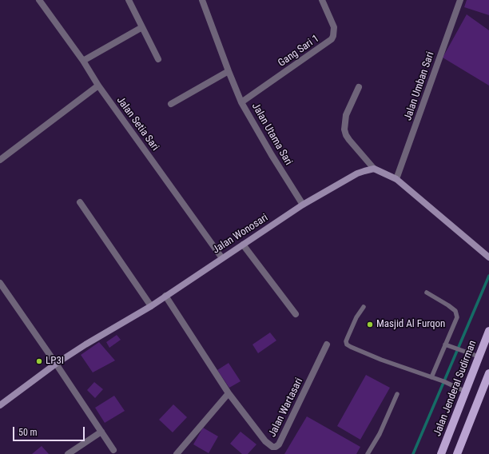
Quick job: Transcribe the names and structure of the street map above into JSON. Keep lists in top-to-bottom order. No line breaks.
{"streets":{"main road":["Jalan Jenderal Sudirman"],"street":["Gang Sari 1","Jalan Umban Sari","Jalan Setia Sari","Jalan Utama Sari","Jalan Wonosari","Jalan Wartasari"]},"crossings":[["Gang Sari 1","Jalan Utama Sari"],["Jalan Setia Sari","Jalan Wonosari"],["Jalan Utama Sari","Jalan Wonosari"],["Jalan Wonosari","Jalan Wartasari"]],"places":["Masjid Al Furqon","LP3I"],"scale_bar":"50 m"}
